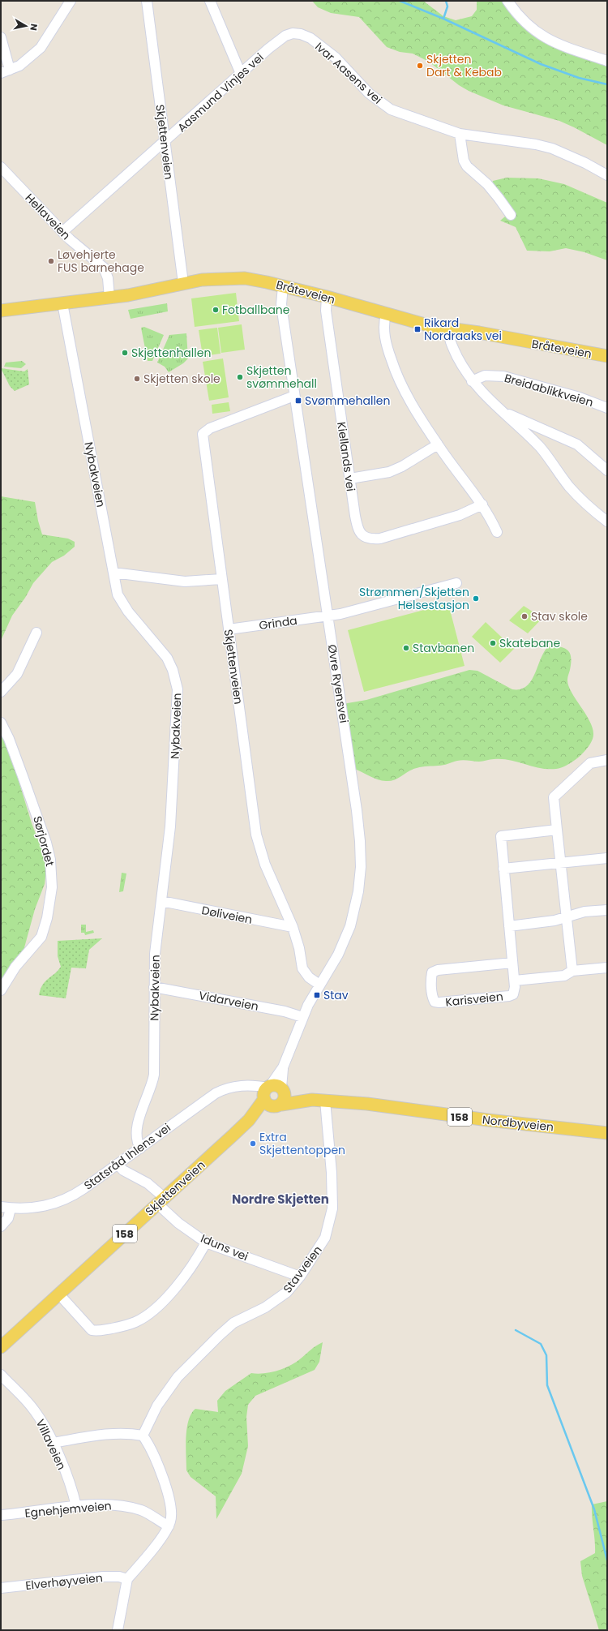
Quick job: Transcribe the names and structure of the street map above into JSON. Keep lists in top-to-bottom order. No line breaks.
{"streets":{"main road":["Skjettenveien","Bråteveien","158","Nordbyveien"],"street":["Ivar Aasens vei","Aasmund Vinjes vei","Hellaveien","Breidablikkveien","Kiellands vei","Nybakveien","Grinda","Øvre Ryensvei","Sørjordet","Døliveien","Karisveien","Vidarveien","Statsråd Ihlens vei","Iduns vei","Stavveien","Villaveien","Egnehjemveien","Elverhøyveien"]},"crossings":[["Ivar Aasens vei","Aasmund Vinjes vei"],["Aasmund Vinjes vei","Skjettenveien"],["Aasmund Vinjes vei","Hellaveien"],["Skjettenveien","Bråteveien"],["Skjettenveien","Grinda"],["Skjettenveien","Øvre Ryensvei"],["Skjettenveien","Døliveien"],["Skjettenveien","Nordbyveien"],["Skjettenveien","Statsråd Ihlens vei"],["Skjettenveien","Iduns vei"],["Hellaveien","Bråteveien"],["Bråteveien","Kiellands vei"],["Bråteveien","Nybakveien"],["Bråteveien","Øvre Ryensvei"],["Nybakveien","Døliveien"],["Nybakveien","Vidarveien"],["Nybakveien","Statsråd Ihlens vei"],["Grinda","Øvre Ryensvei"],["Øvre Ryensvei","Vidarveien"],["Øvre Ryensvei","Nordbyveien"],["Øvre Ryensvei","Statsråd Ihlens vei"],["Nordbyveien","Statsråd Ihlens vei"],["Nordbyveien","Stavveien"],["Statsråd Ihlens vei","Iduns vei"],["Iduns vei","Stavveien"],["Villaveien","Egnehjemveien"]],"districts":["Nordre Skjetten"],"places":{"other":["Skjetten Dart & Kebab","Løvehjerte FUS barnehage","Fotballbane","Skjettenhallen","Skjetten svømmehall","Skjetten skole","Strømmen/Skjetten Helsestasjon","Stav skole","Skatebane","Stavbanen","Extra Skjettentoppen"],"transit":["Rikard Nordraaks vei","Svømmehallen","Stav"]},"north":"right"}
